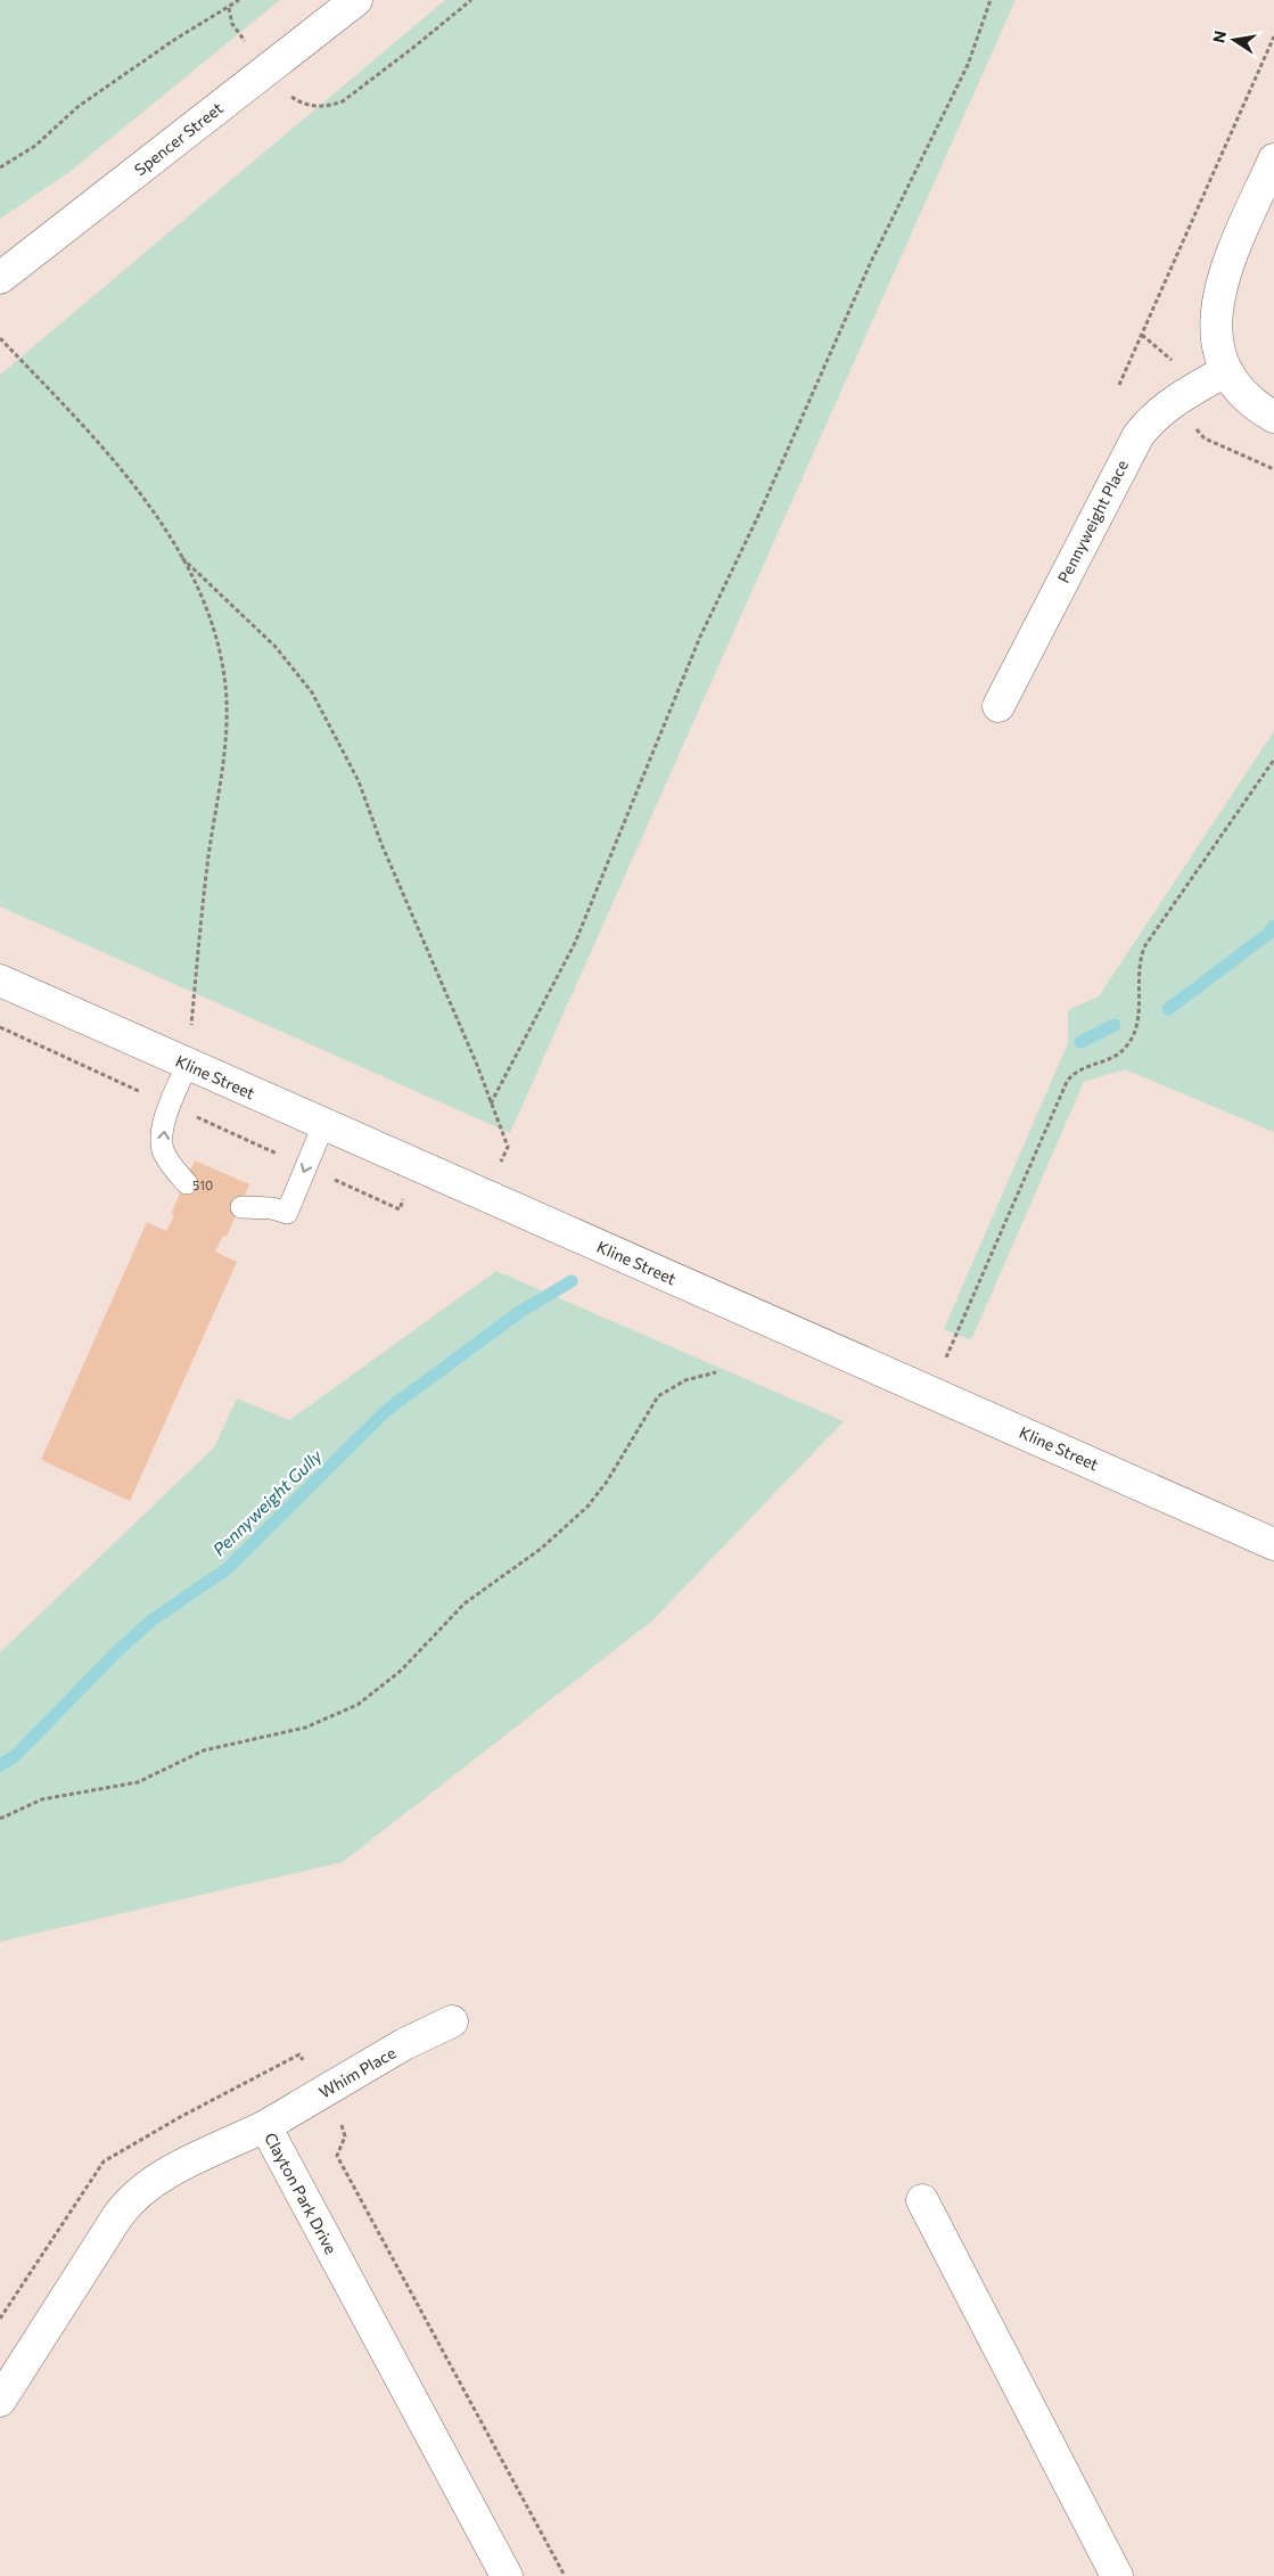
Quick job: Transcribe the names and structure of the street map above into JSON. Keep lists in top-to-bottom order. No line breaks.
{"streets":{"street":["Spencer Street","Pennyweight Place","Kline Street","Whim Place","Clayton Park Drive"]},"crossings":[["Whim Place","Clayton Park Drive"]],"water":["Pennyweight Gully"],"house_numbers":["510"],"north":"left"}
